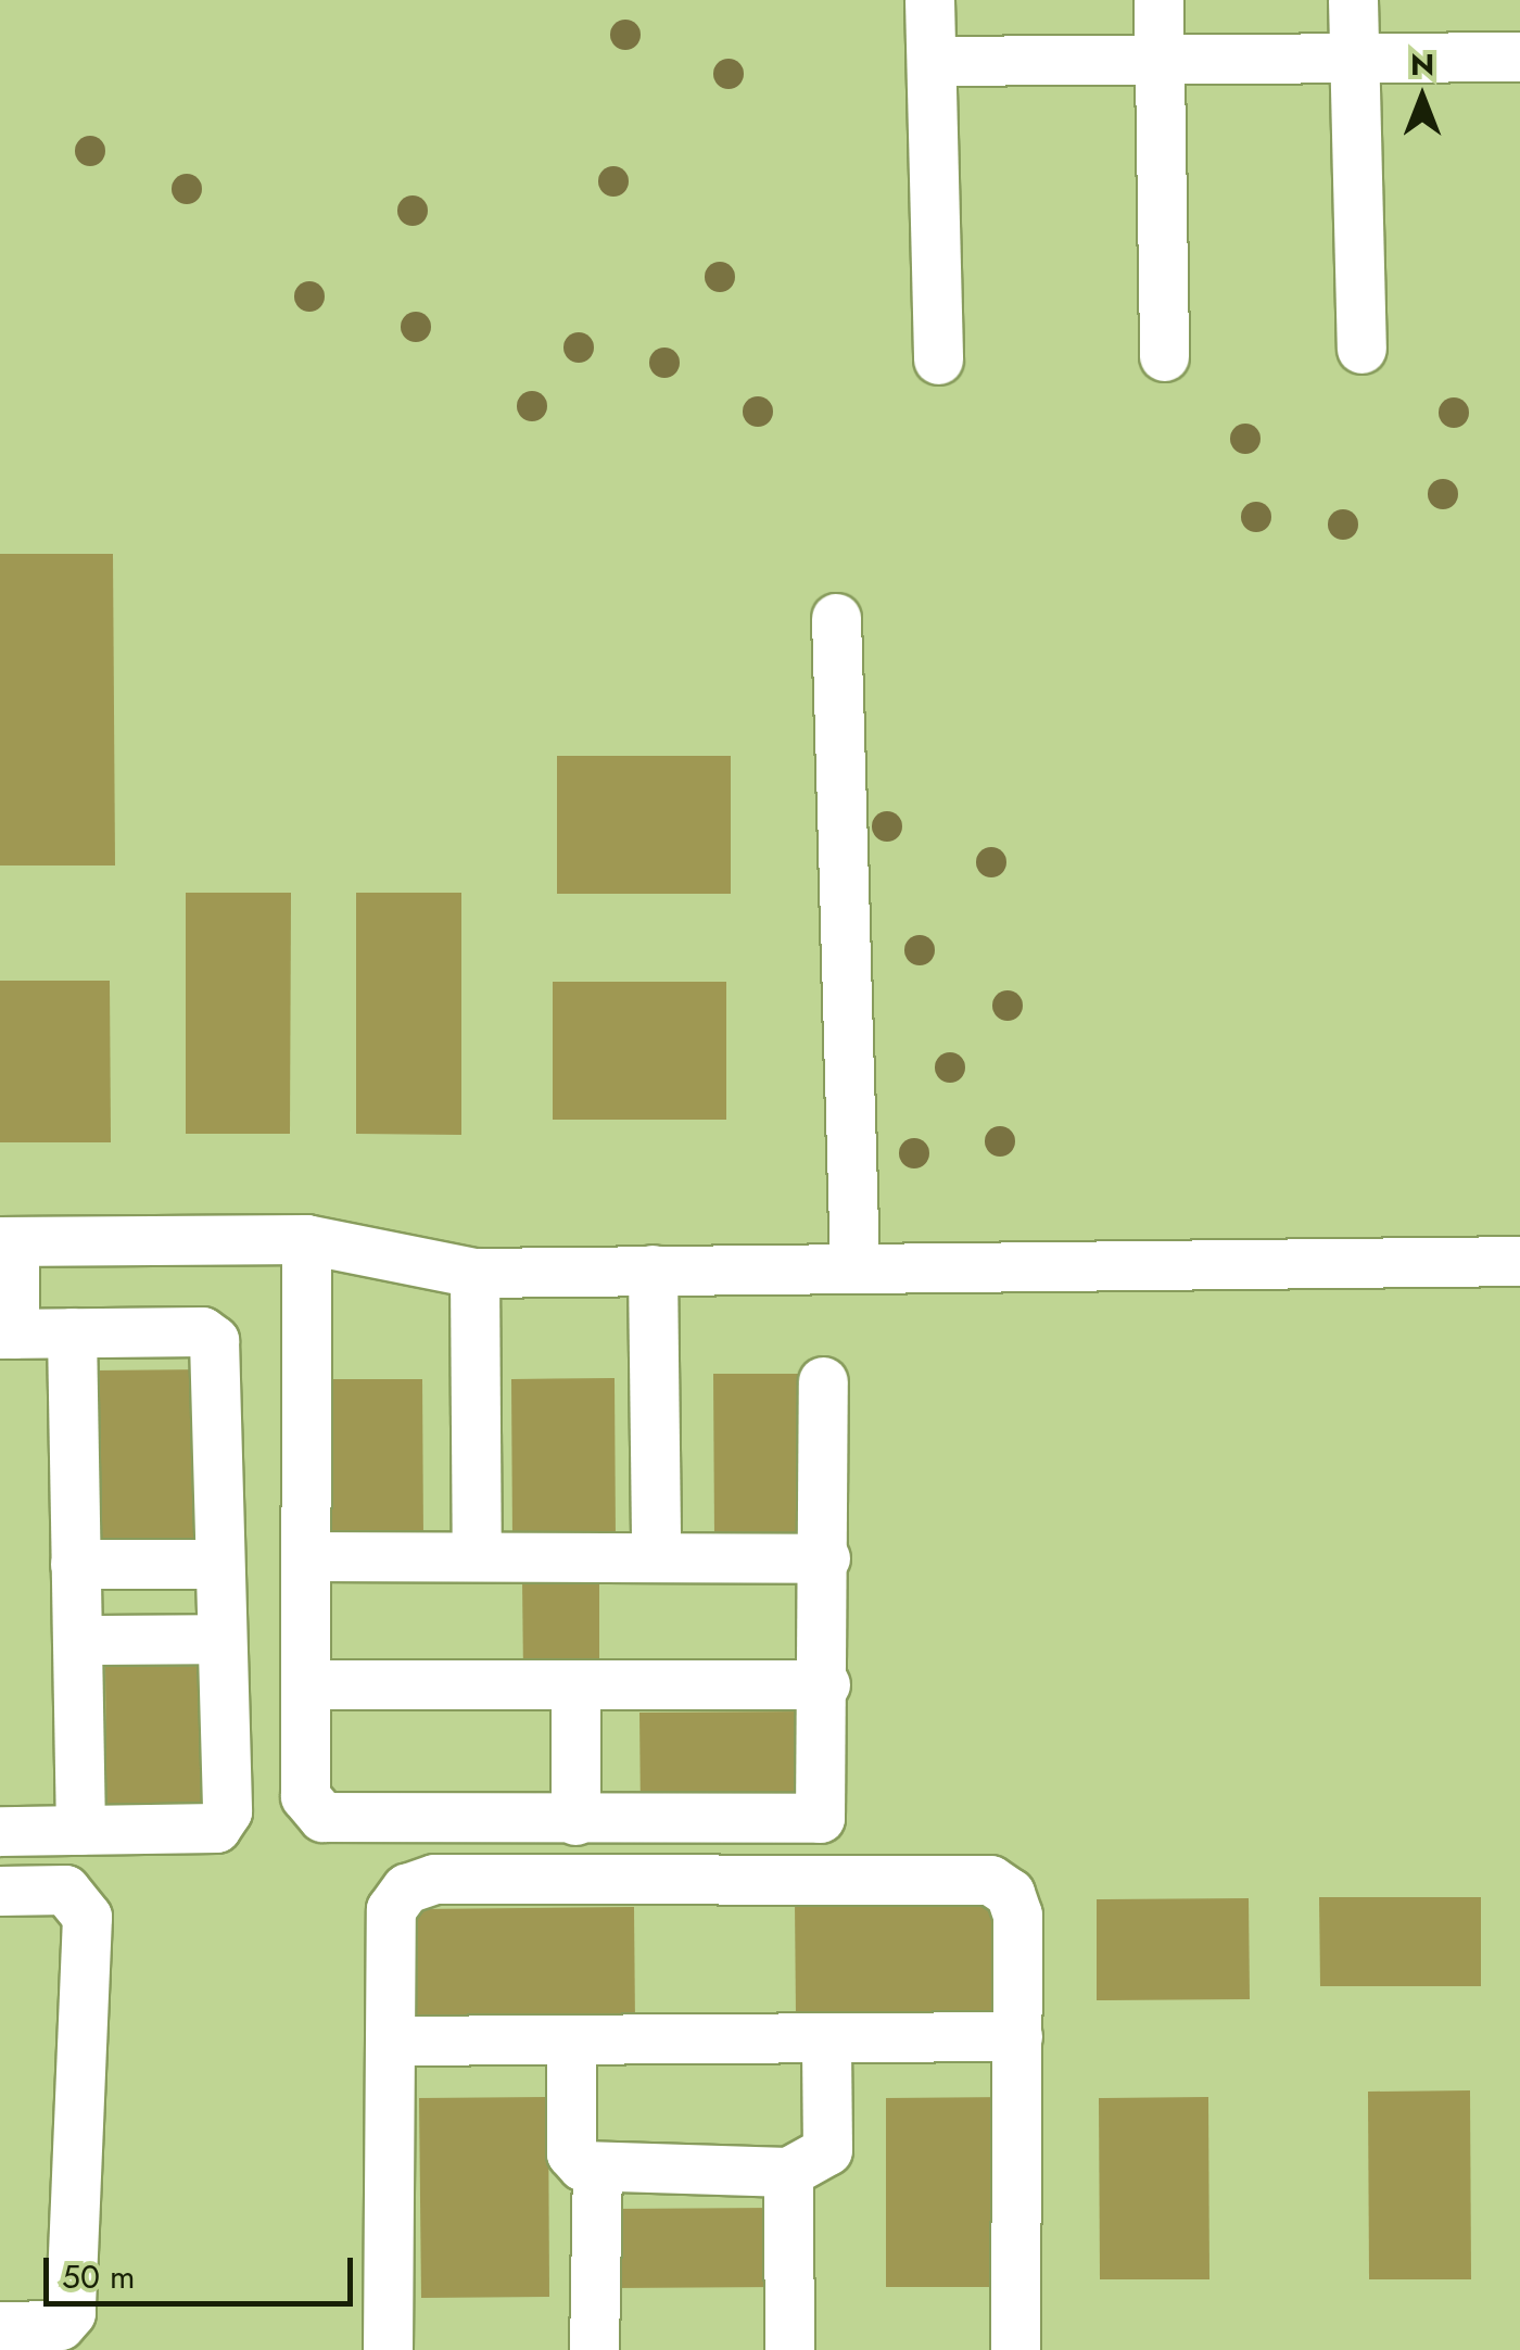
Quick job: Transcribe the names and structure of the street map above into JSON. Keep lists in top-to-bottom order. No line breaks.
{"scale_bar":"50 m","north":"top"}
